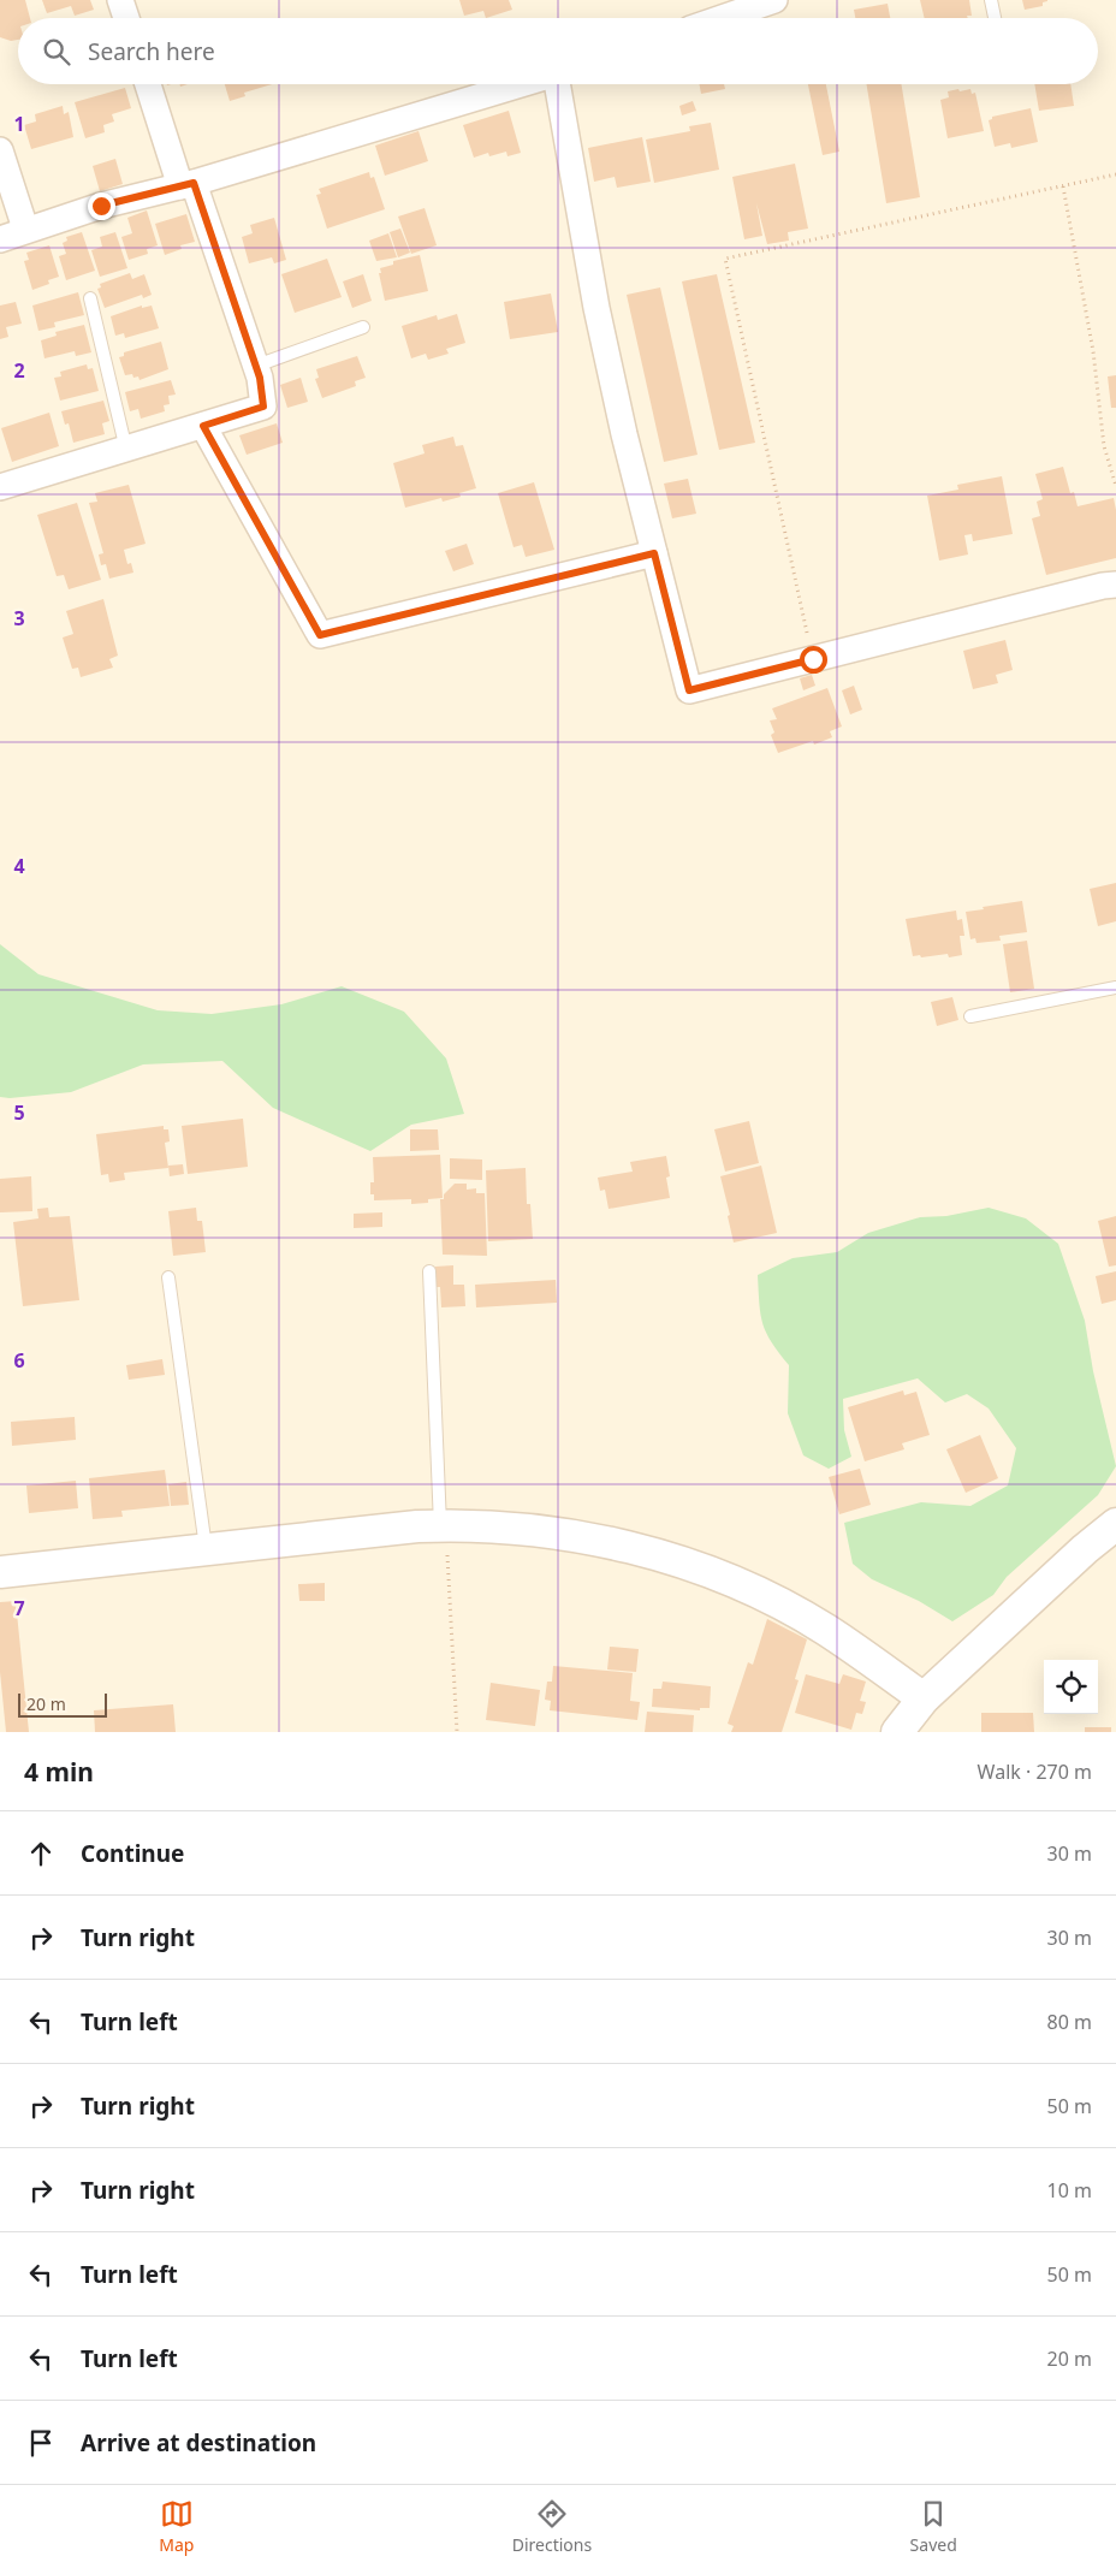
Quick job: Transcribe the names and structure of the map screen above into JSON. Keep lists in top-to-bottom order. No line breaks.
{"scale_bar":"20 m","page":{"search":"Search here","scale":"20 m","heading":["4 min","Walk · 270 m"],"list":[["Continue","30 m"],["Turn right","30 m"],["Turn left","80 m"],["Turn right","50 m"],["Turn right","10 m"],["Turn left","50 m"],["Turn left","20 m"],"Arrive at destination"],"nav":["Map","Directions","Saved"]},"grid":{"rows":["1","2","3","4","5","6","7"]}}
